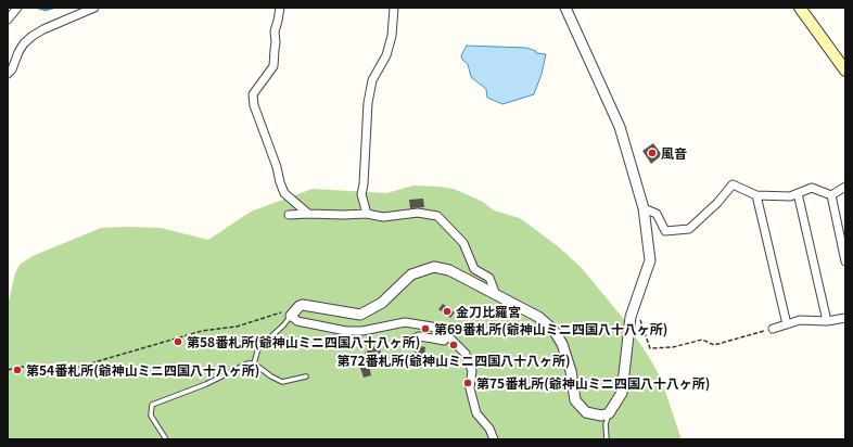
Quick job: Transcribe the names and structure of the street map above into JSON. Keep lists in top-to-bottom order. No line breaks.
{"places":["風音","金刀比羅宮","第69番札所(爺神山ミニ四国八十八ヶ所)","第58番札所(爺神山ミニ四国八十八ヶ所)","第72番札所(爺神山ミニ四国八十八ヶ所)","第54番札所(爺神山ミニ四国八十八ヶ所)","第75番札所(爺神山ミニ四国八十八ヶ所)"]}
